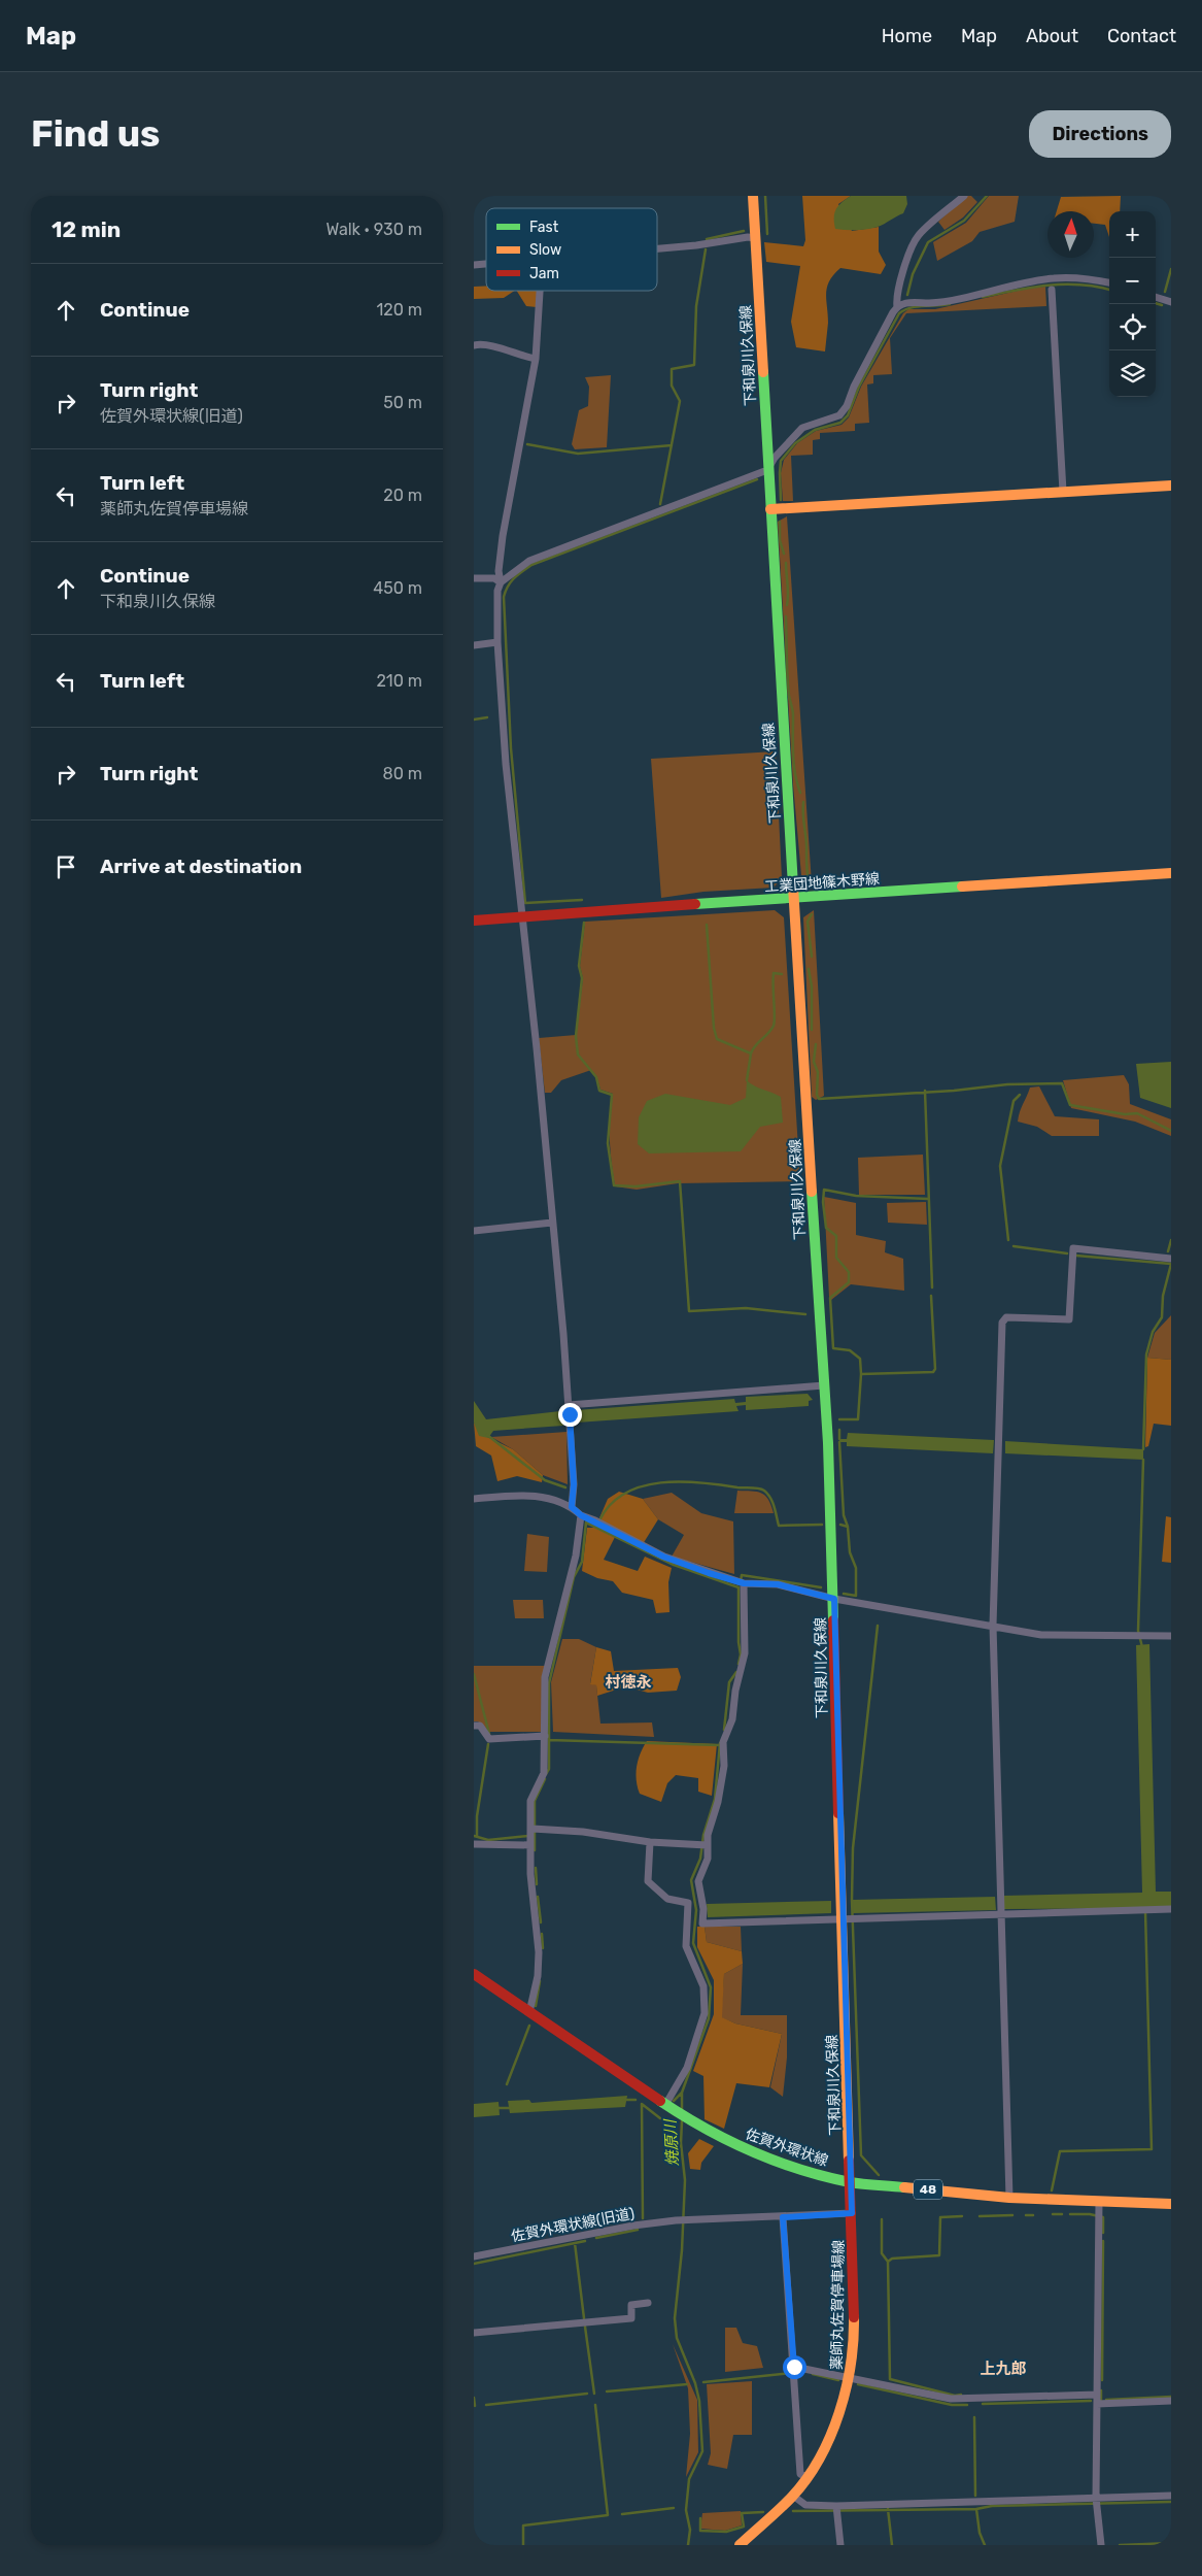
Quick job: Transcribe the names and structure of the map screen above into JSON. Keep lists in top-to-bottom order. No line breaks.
{"streets":{"street":["下和泉川久保線","工業団地篠木野線","佐賀外環状線","48","佐賀外環状線(旧道)","薬師丸佐賀停車場線"]},"crossings":[["下和泉川久保線","工業団地篠木野線"],["下和泉川久保線","佐賀外環状線"],["下和泉川久保線","薬師丸佐賀停車場線"],["佐賀外環状線","薬師丸佐賀停車場線"]],"districts":["村徳永","上九郎"],"water":["焼原川"],"legend":["Fast","Slow","Jam"],"north":"top","page":{"header":"Map","nav":["Home","Map","About","Contact"],"buttons":"Directions","title":"Find us","heading":["12 min","Walk · 930 m"],"map_buttons":["+","−"],"list":[["Continue","120 m"],["Turn right","佐賀外環状線(旧道)","50 m"],["Turn left","薬師丸佐賀停車場線","20 m"],["Continue","下和泉川久保線","450 m"],["Turn left","210 m"],["Turn right","80 m"],"Arrive at destination"]}}
